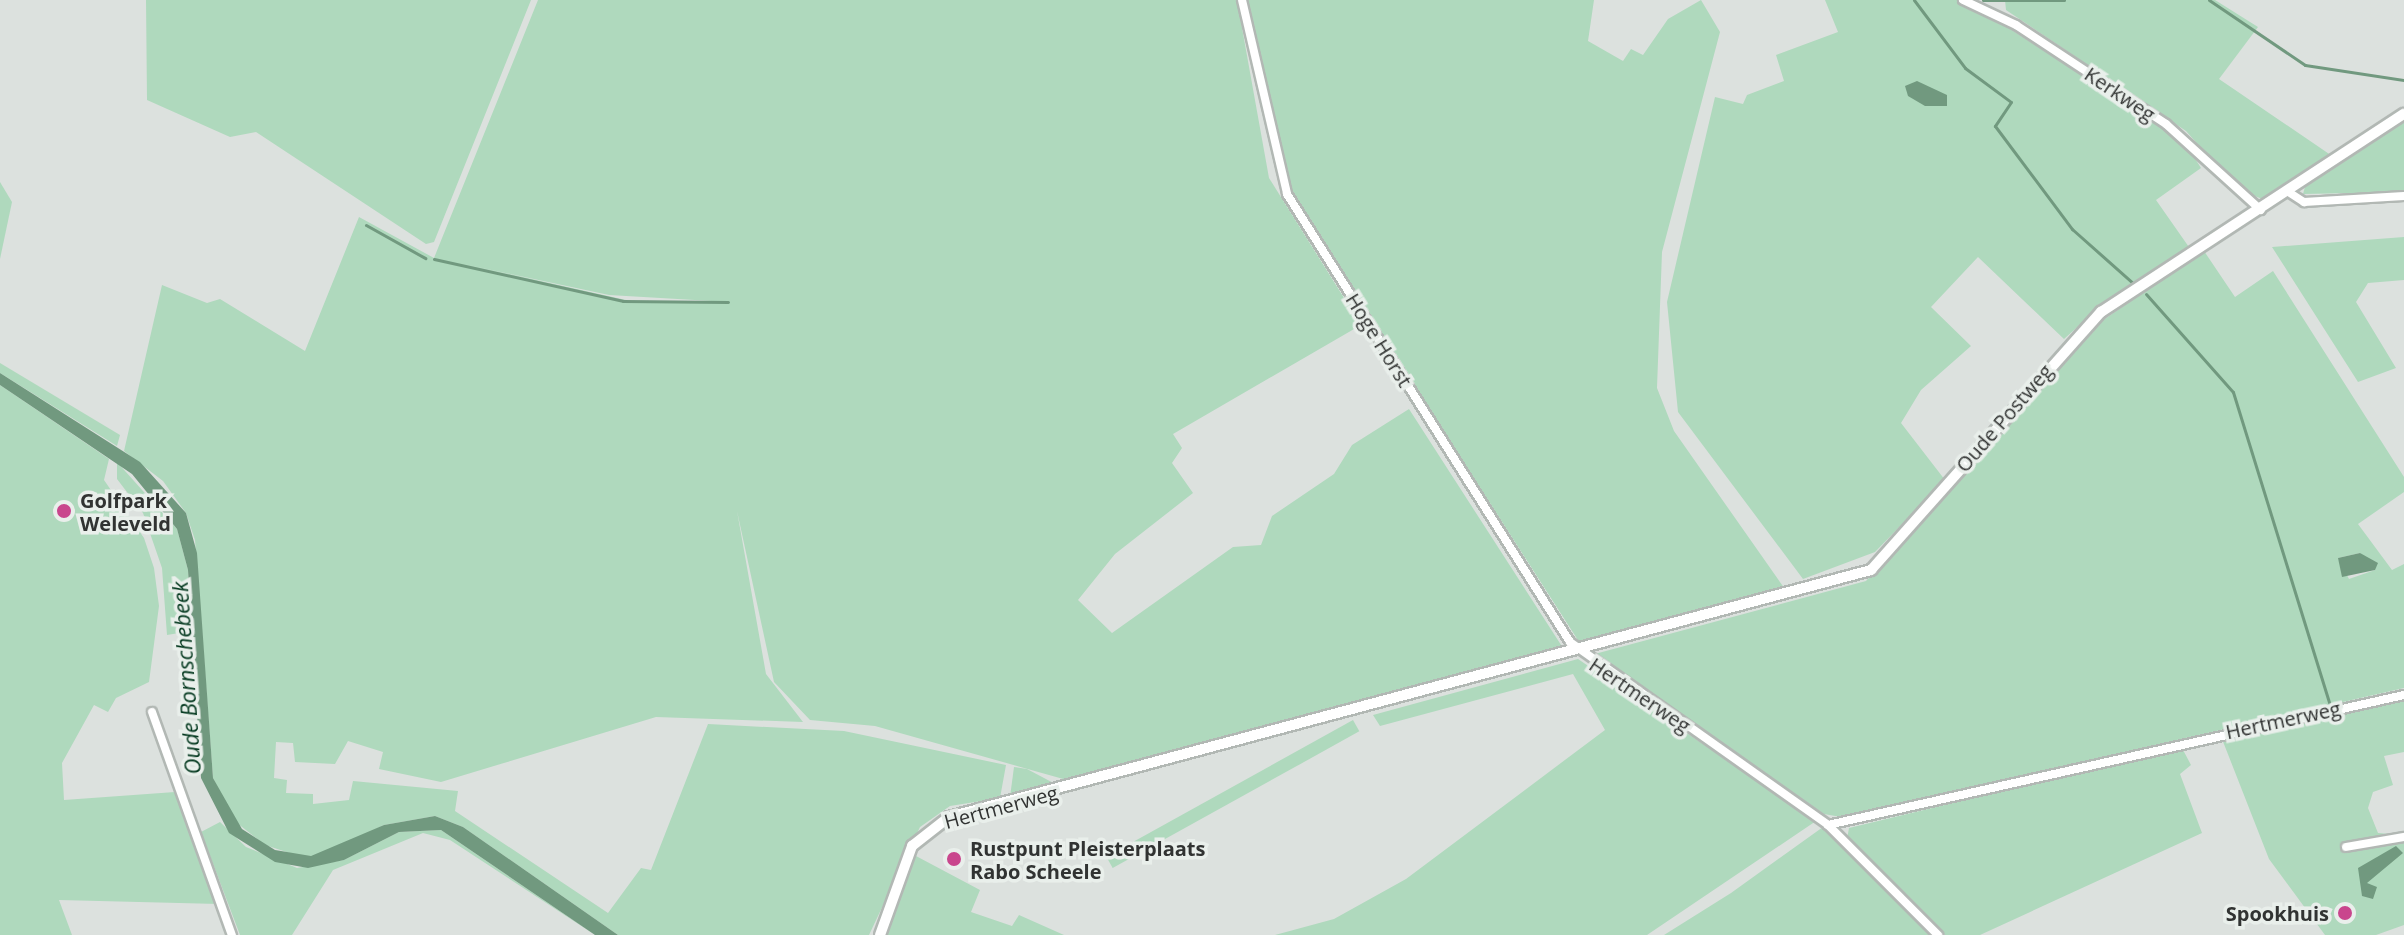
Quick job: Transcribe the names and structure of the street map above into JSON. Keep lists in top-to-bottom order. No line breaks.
{"streets":{"street":["Kerkweg","Hoge Horst","Oude Postweg","Hertmerweg"]},"crossings":[["Kerkweg","Oude Postweg"],["Hoge Horst","Oude Postweg"],["Hoge Horst","Hertmerweg"],["Oude Postweg","Hertmerweg"]],"water":["Oude Bornschebeek"],"places":["Golfpark Weleveld","Rustpunt Pleisterplaats Rabo Scheele","Spookhuis"]}
